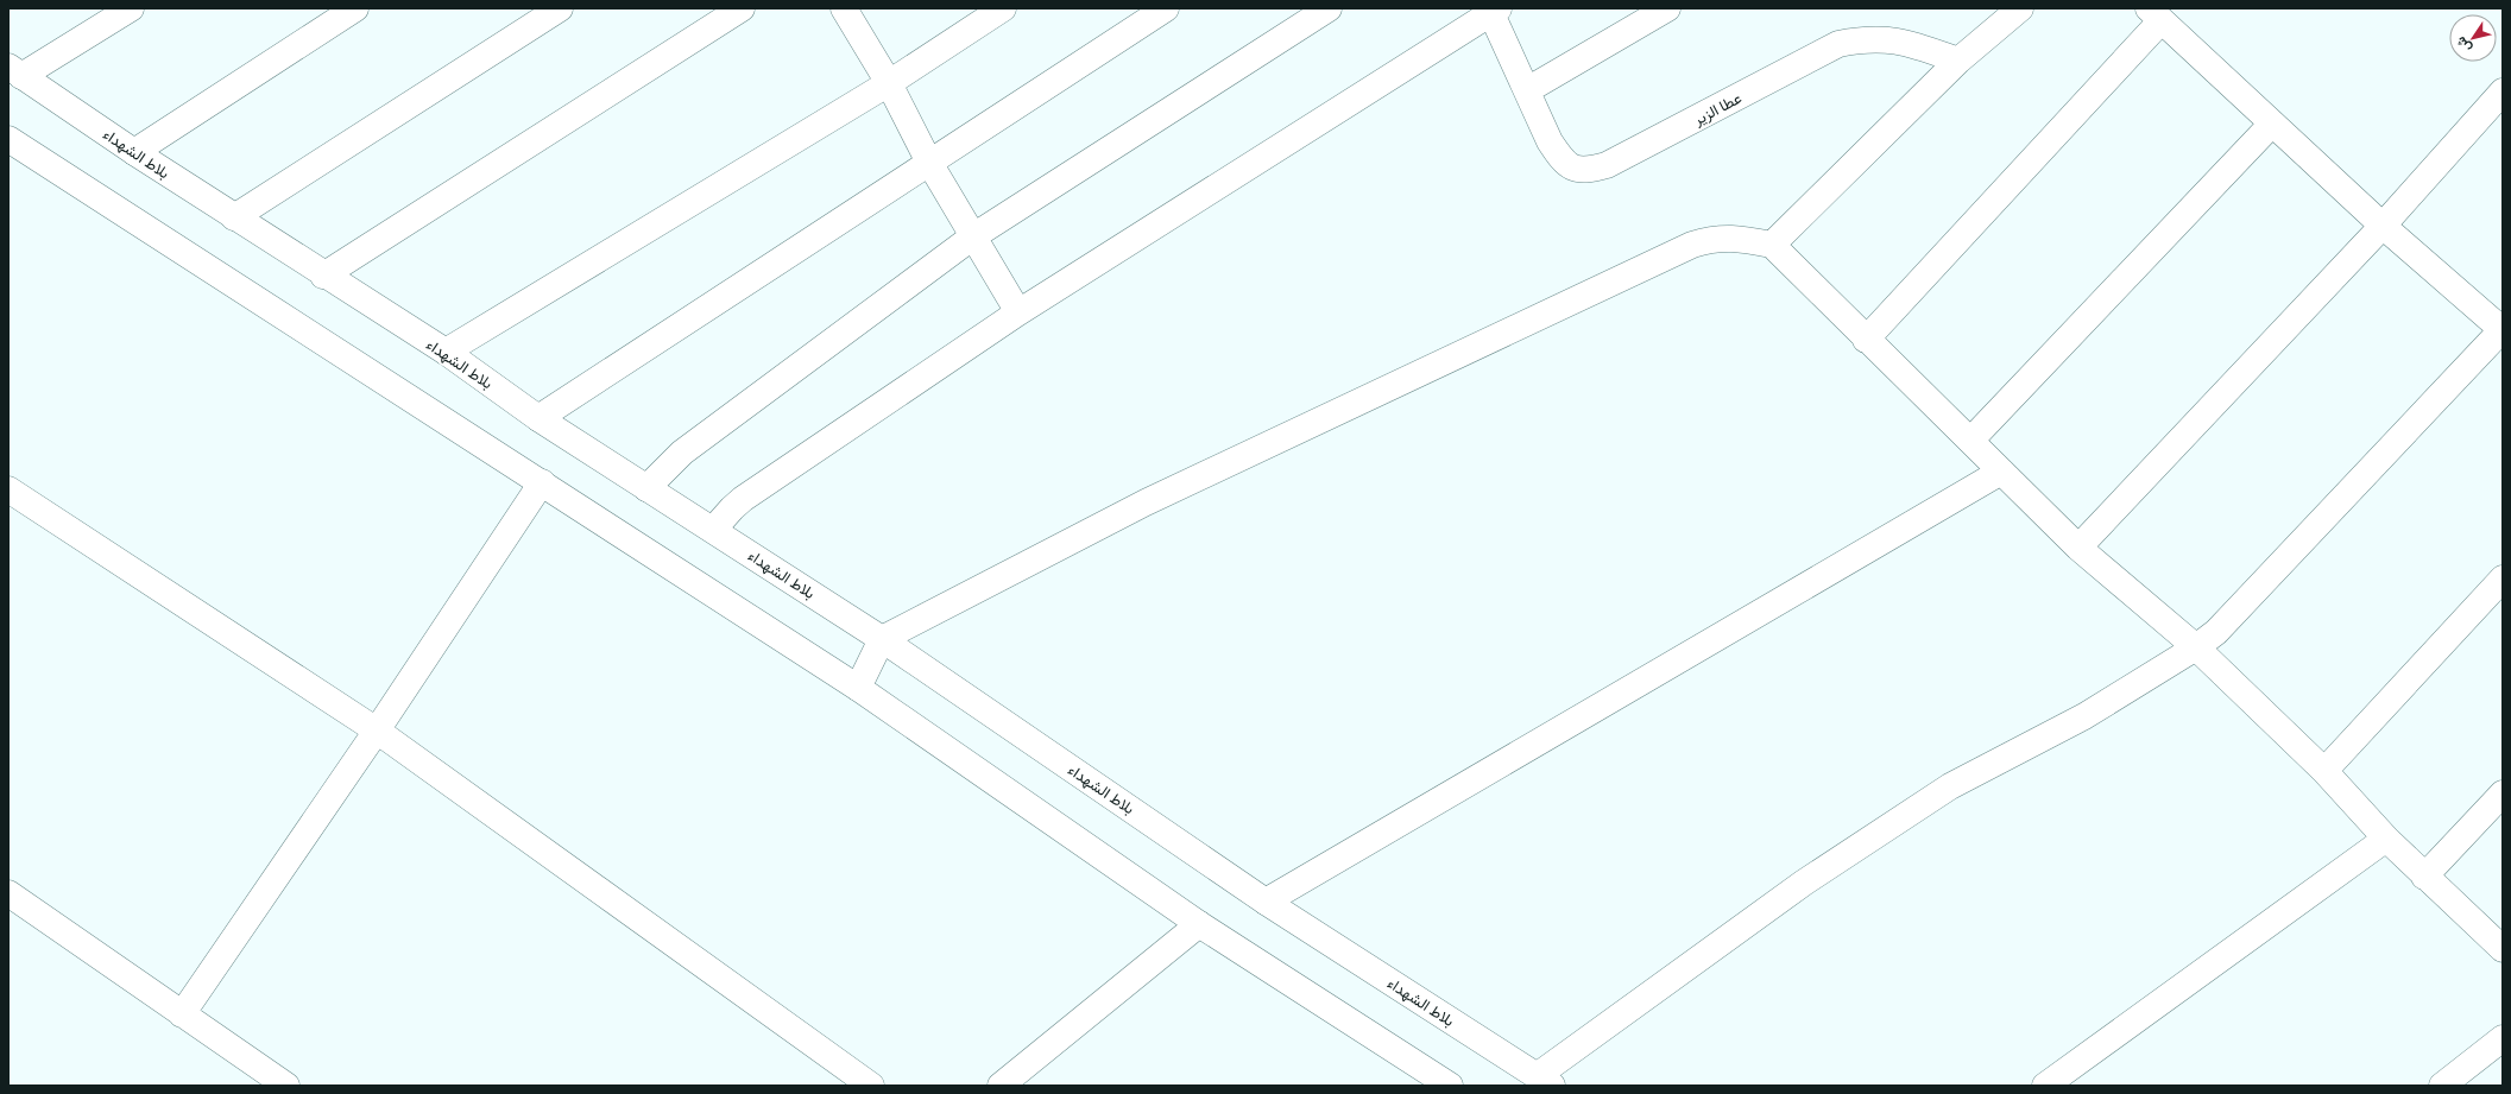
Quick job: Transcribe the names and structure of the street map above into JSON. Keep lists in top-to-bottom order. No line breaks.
{"streets":{"street":["عطا الزير","بلاط الشهداء"]},"north":"bottom left"}
